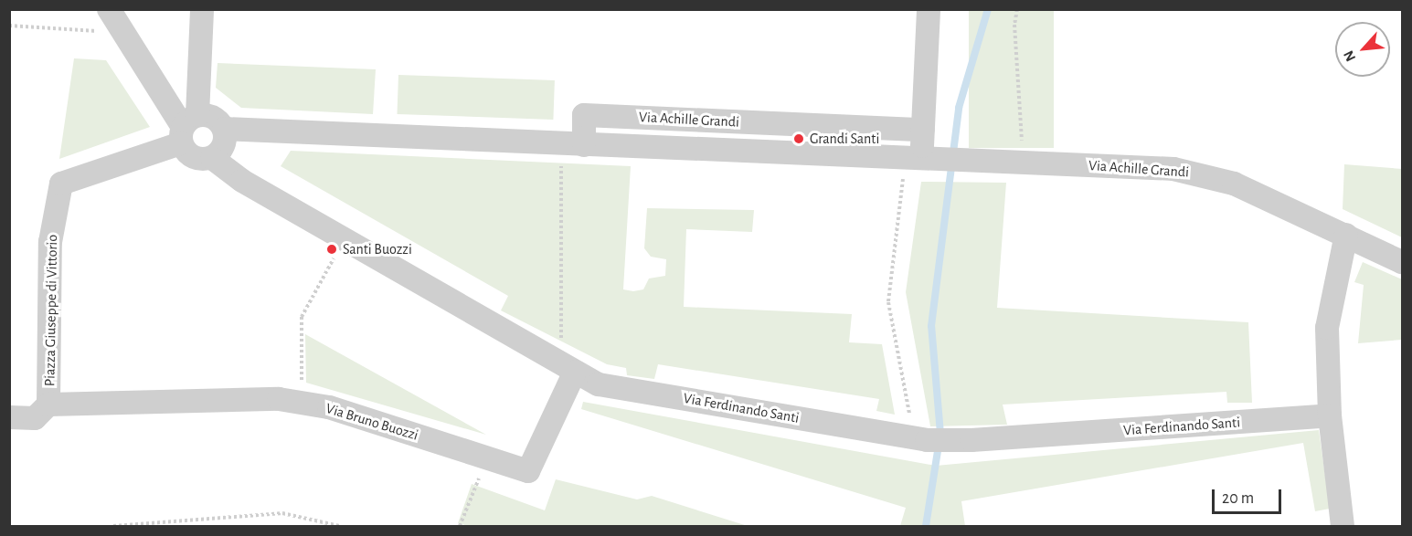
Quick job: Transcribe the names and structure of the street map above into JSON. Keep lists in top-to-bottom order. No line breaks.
{"streets":{"street":["Via Achille Grandi","Piazza Giuseppe di Vittorio","Via Ferdinando Santi","Via Bruno Buozzi"]},"crossings":[["Via Achille Grandi","Piazza Giuseppe di Vittorio"],["Via Achille Grandi","Via Ferdinando Santi"],["Piazza Giuseppe di Vittorio","Via Ferdinando Santi"],["Piazza Giuseppe di Vittorio","Via Bruno Buozzi"],["Via Ferdinando Santi","Via Bruno Buozzi"]],"places":["Grandi Santi","Santi Buozzi"],"scale_bar":"20 m","north":"bottom left"}
